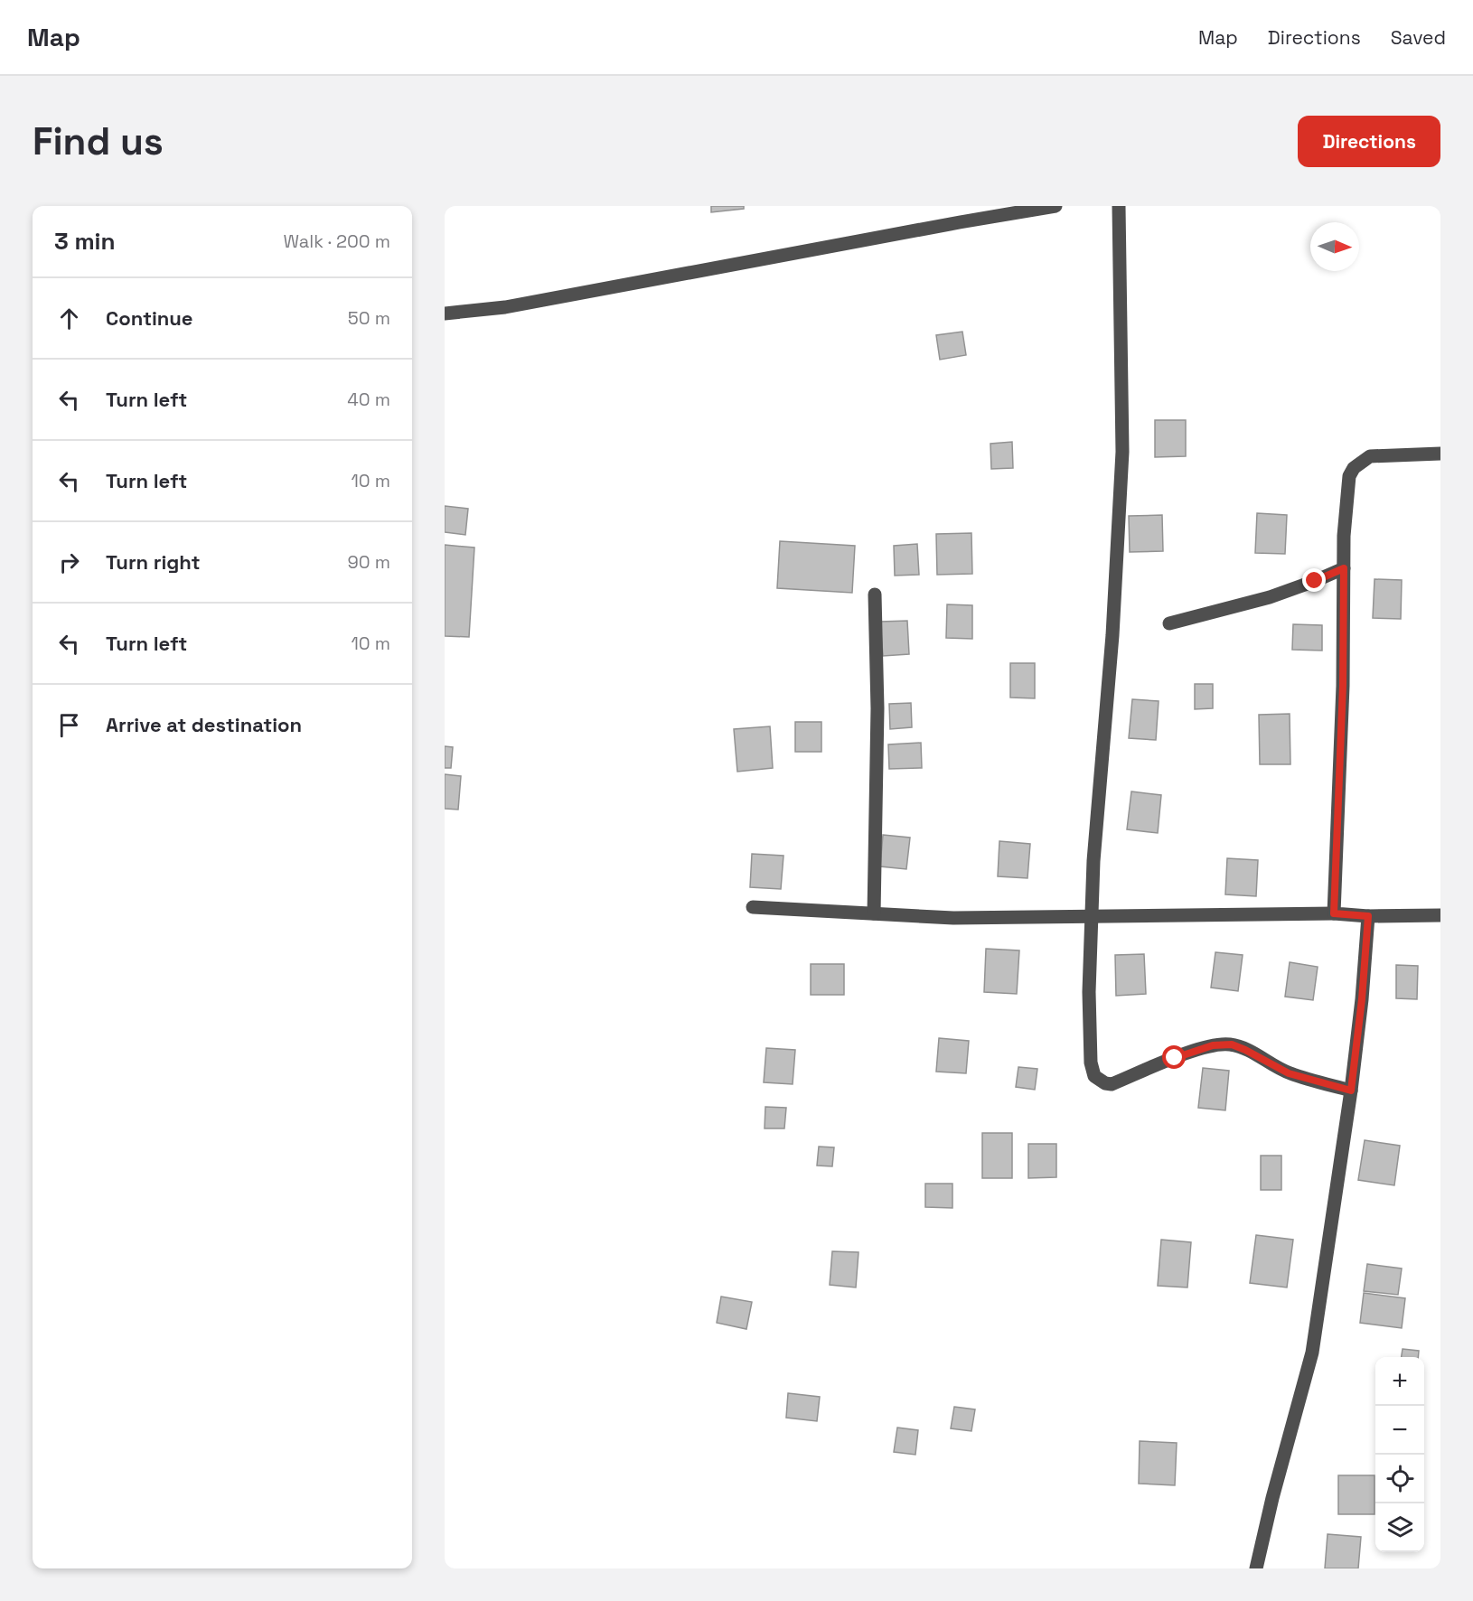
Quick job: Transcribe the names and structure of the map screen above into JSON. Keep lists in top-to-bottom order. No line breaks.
{"north":"right","page":{"header":"Map","nav":["Map","Directions","Saved"],"buttons":"Directions","title":"Find us","heading":["3 min","Walk · 200 m"],"list":[["Continue","50 m"],["Turn left","40 m"],["Turn left","10 m"],["Turn right","90 m"],["Turn left","10 m"],"Arrive at destination"],"map_buttons":["+","−"]}}
